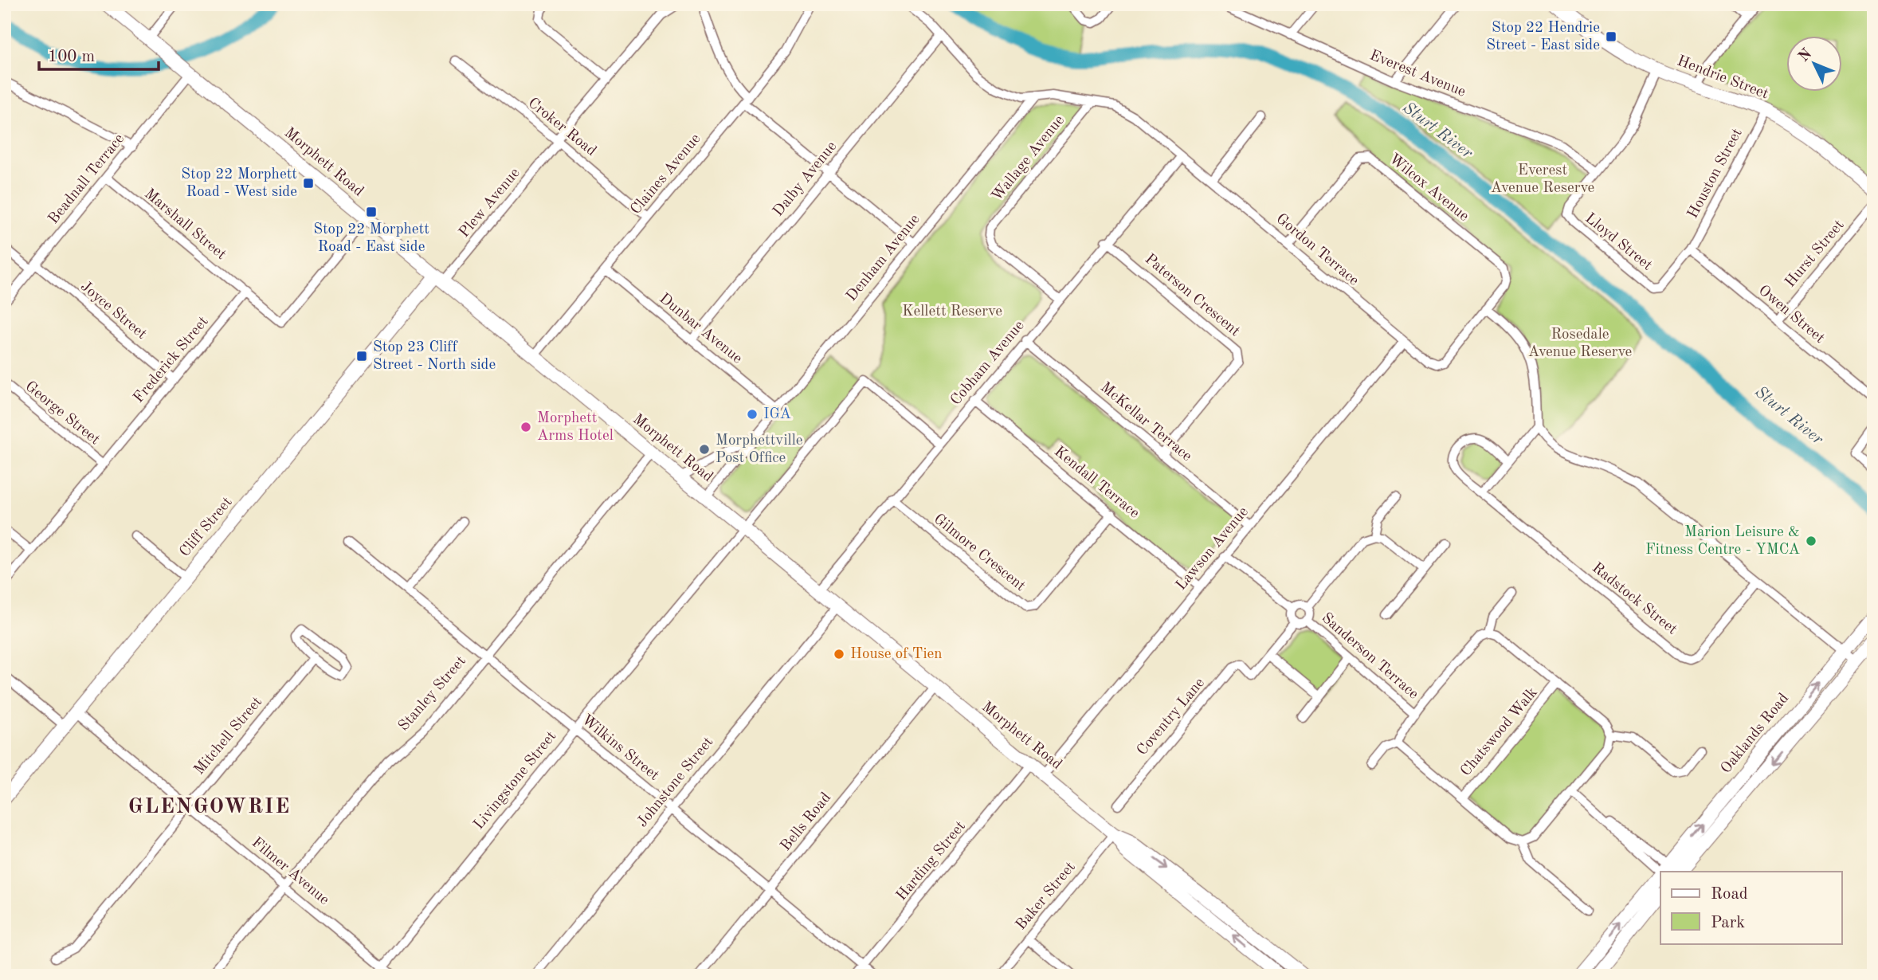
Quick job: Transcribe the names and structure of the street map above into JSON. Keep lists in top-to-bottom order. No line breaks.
{"streets":{"main road":["Hendrie Street","Morphett Road","Cliff Street","Oaklands Road"],"street":["Everest Avenue","Croker Road","Wallage Avenue","Houston Street","Claines Avenue","Beadnall Terrace","Dalby Avenue","Wilcox Avenue","Plew Avenue","Marshall Street","Lloyd Street","Gordon Terrace","Hurst Street","Denham Avenue","Paterson Crescent","Joyce Street","Owen Street","Dunbar Avenue","Frederick Street","Cobham Avenue","George Street","McKellar Terrace","Kendall Terrace","Lawson Avenue","Gilmore Crescent","Radstock Street","Sanderson Terrace","Stanley Street","Coventry Lane","Chatswood Walk","Mitchell Street","Wilkins Street","Livingstone Street","Johnstone Street","Bells Road","Harding Street","Filmer Avenue","Baker Street"]},"crossings":[["Everest Avenue","Lloyd Street"],["Hendrie Street","Houston Street"],["Croker Road","Claines Avenue"],["Croker Road","Plew Avenue"],["Wallage Avenue","Gordon Terrace"],["Wallage Avenue","Cobham Avenue"],["Morphett Road","Claines Avenue"],["Morphett Road","Beadnall Terrace"],["Morphett Road","Plew Avenue"],["Morphett Road","Denham Avenue"],["Morphett Road","Cobham Avenue"],["Morphett Road","Cliff Street"],["Morphett Road","Lawson Avenue"],["Morphett Road","Stanley Street"],["Morphett Road","Livingstone Street"],["Morphett Road","Johnstone Street"],["Morphett Road","Bells Road"],["Morphett Road","Harding Street"],["Morphett Road","Baker Street"],["Houston Street","Lloyd Street"],["Houston Street","Owen Street"],["Claines Avenue","Dunbar Avenue"],["Beadnall Terrace","Marshall Street"],["Beadnall Terrace","Joyce Street"],["Dalby Avenue","Gordon Terrace"],["Dalby Avenue","Dunbar Avenue"],["Wilcox Avenue","Gordon Terrace"],["Plew Avenue","Cliff Street"],["Marshall Street","Frederick Street"],["Lloyd Street","Owen Street"],["Gordon Terrace","Denham Avenue"],["Gordon Terrace","Cobham Avenue"],["Gordon Terrace","Lawson Avenue"],["Hurst Street","Owen Street"],["Denham Avenue","Dunbar Avenue"],["Paterson Crescent","Cobham Avenue"],["Paterson Crescent","McKellar Terrace"],["Joyce Street","Frederick Street"],["Frederick Street","George Street"],["Cobham Avenue","McKellar Terrace"],["Cobham Avenue","Kendall Terrace"],["Cobham Avenue","Gilmore Crescent"],["Cobham Avenue","Livingstone Street"],["McKellar Terrace","Lawson Avenue"],["Kendall Terrace","Lawson Avenue"],["Kendall Terrace","Gilmore Crescent"],["Cliff Street","Filmer Avenue"],["Stanley Street","Wilkins Street"],["Stanley Street","Filmer Avenue"],["Mitchell Street","Filmer Avenue"],["Wilkins Street","Livingstone Street"],["Wilkins Street","Johnstone Street"],["Wilkins Street","Bells Road"],["Wilkins Street","Harding Street"],["Livingstone Street","Filmer Avenue"]],"districts":["GLENGOWRIE"],"water":["Sturt River"],"parks":["Everest Avenue Reserve","Kellett Reserve","Rosedale Avenue Reserve"],"places":{"transit":["Stop 22 Hendrie Street - East side","Stop 22 Morphett Road - West side","Stop 22 Morphett Road - East side","Stop 23 Cliff Street - North side"],"other":["IGA","Morphett Arms Hotel","Morphettville Post Office","Marion Leisure & Fitness Centre - YMCA","House of Tien"]},"legend":["Road","Park"],"scale_bar":"100 m","north":"top left"}
